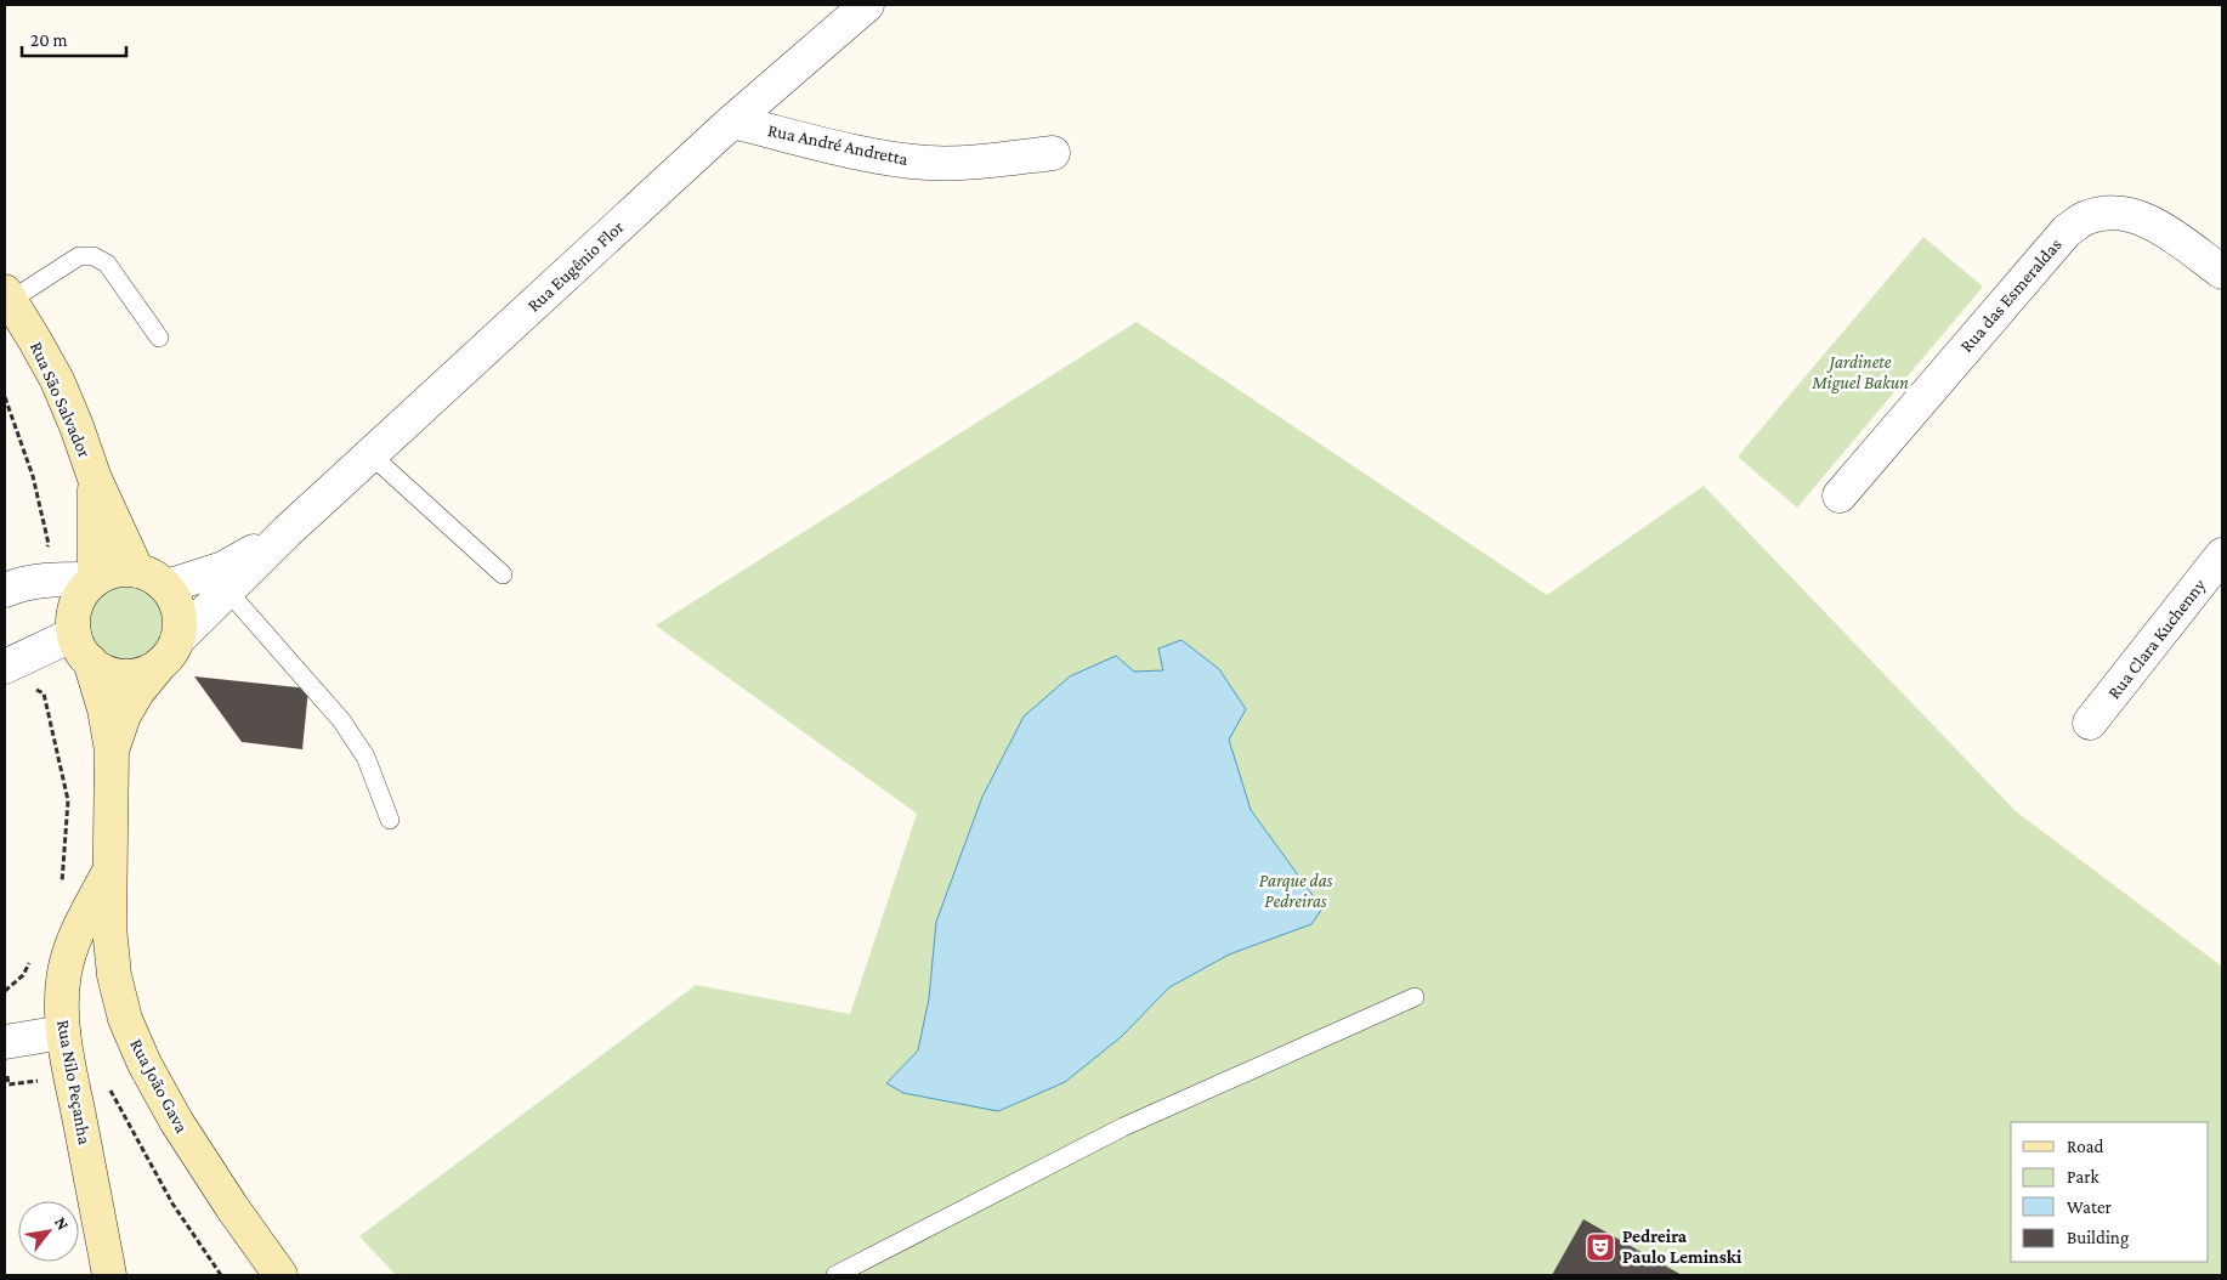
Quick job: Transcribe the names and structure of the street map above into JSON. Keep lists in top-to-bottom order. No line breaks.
{"streets":{"main road":["Rua São Salvador","Rua Nilo Peçanha","Rua João Gava"],"street":["Rua André Andretta","Rua Eugênio Flor","Rua das Esmeraldas","Rua Clara Kuchenny"]},"crossings":[["Rua André Andretta","Rua Eugênio Flor"],["Rua Eugênio Flor","Rua São Salvador"],["Rua Eugênio Flor","Rua Nilo Peçanha"],["Rua São Salvador","Rua Nilo Peçanha"],["Rua Nilo Peçanha","Rua João Gava"]],"parks":["Jardinete Miguel Bakun","Parque das Pedreiras"],"places":{"theatre":["Pedreira Paulo Leminski"]},"legend":["Road","Park","Water","Building"],"scale_bar":"20 m","north":"top right"}
